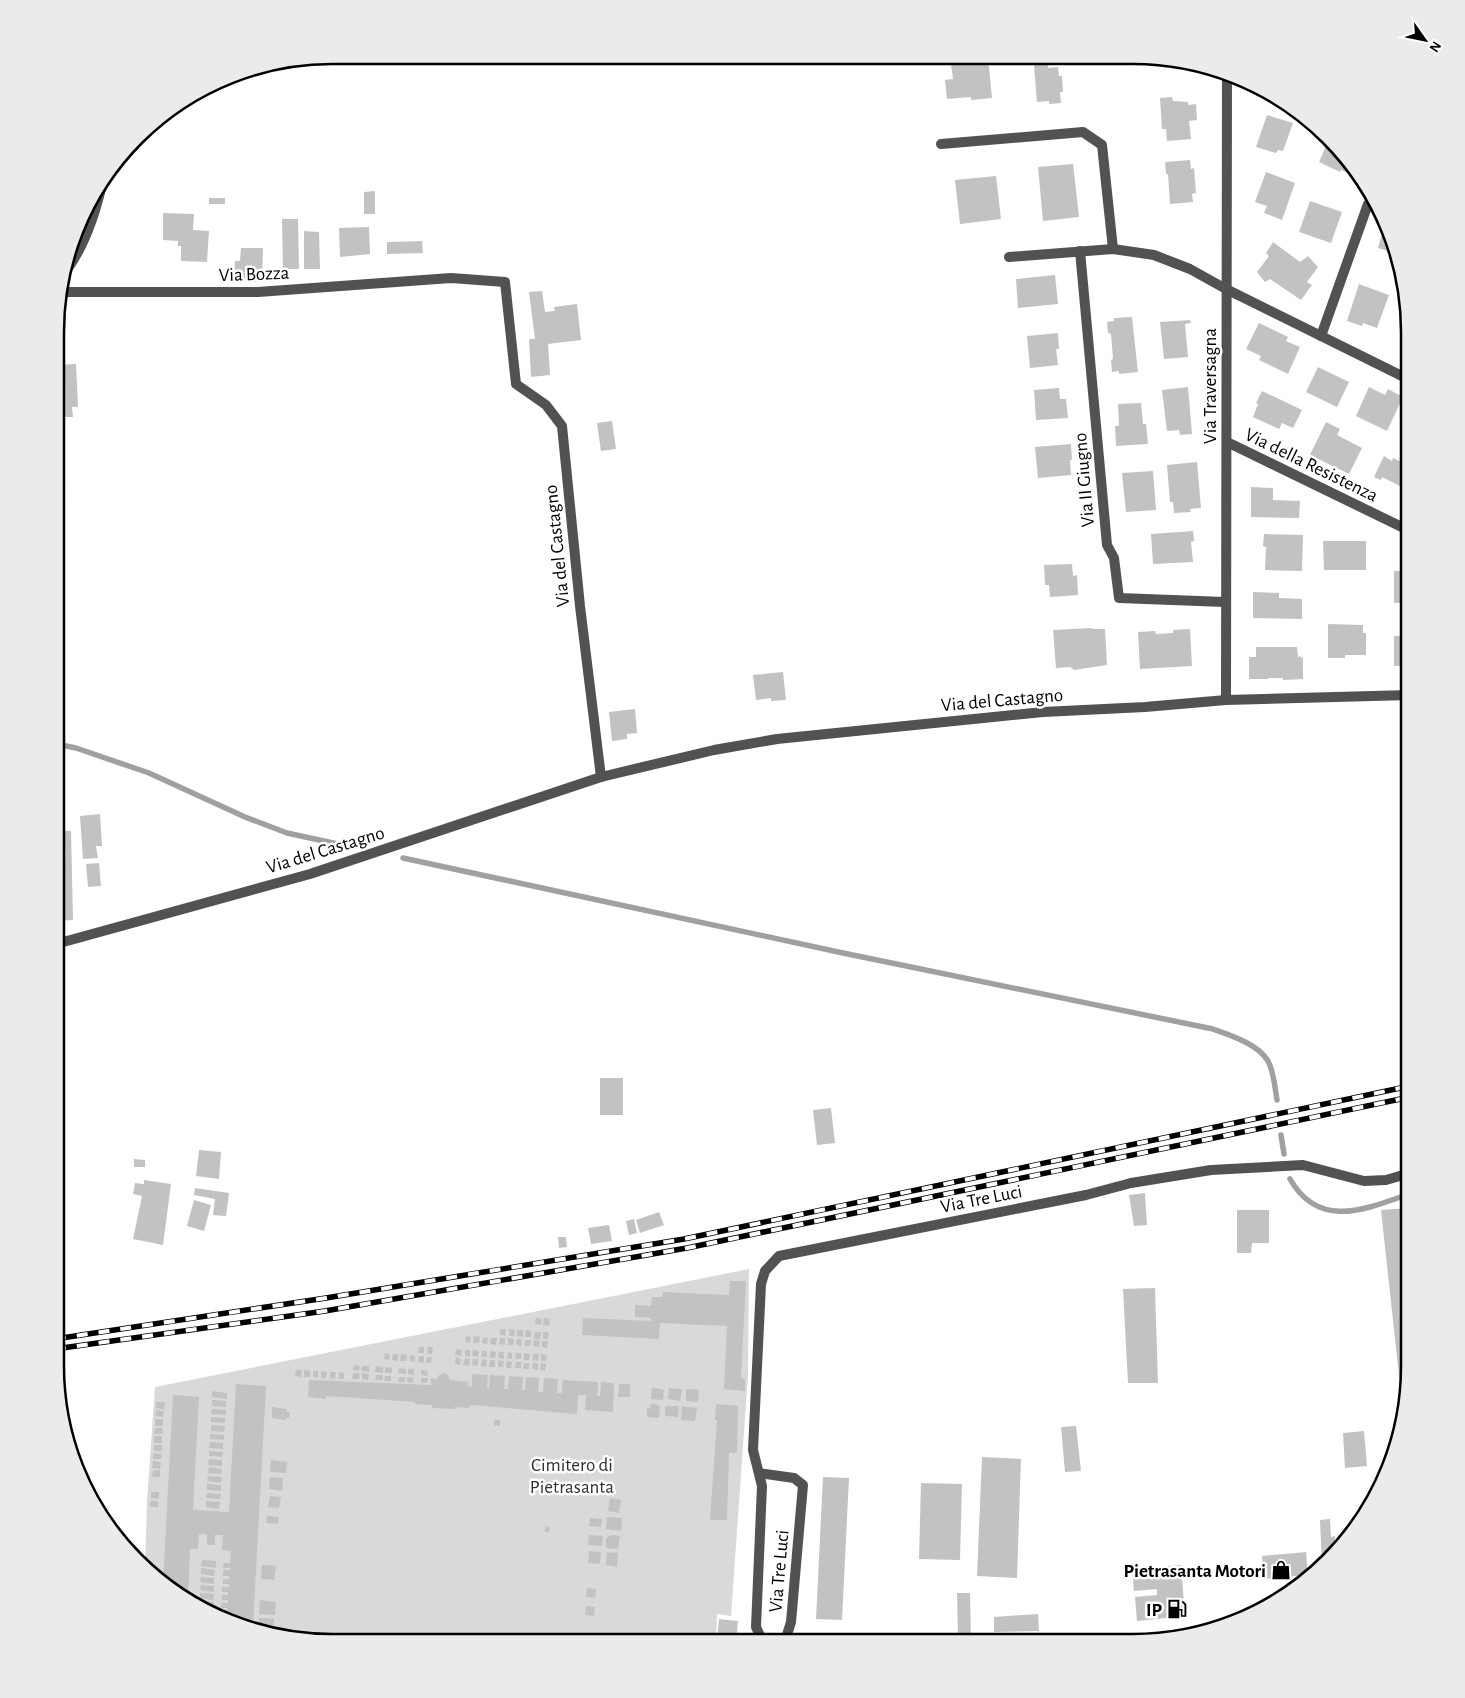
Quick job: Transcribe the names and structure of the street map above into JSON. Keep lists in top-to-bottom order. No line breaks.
{"streets":{"street":["Via Bozza","Via Traversagna","Via della Resistenza","Via II Giugno","Via del Castagno","Via Tre Luci"]},"crossings":[["Via Bozza","Via del Castagno"],["Via Traversagna","Via della Resistenza"],["Via Traversagna","Via II Giugno"],["Via Traversagna","Via del Castagno"]],"parks":["Cimitero di Pietrasanta"],"places":{"shop":["Pietrasanta Motori"],"fuel station":["IP"]},"north":"bottom right"}
